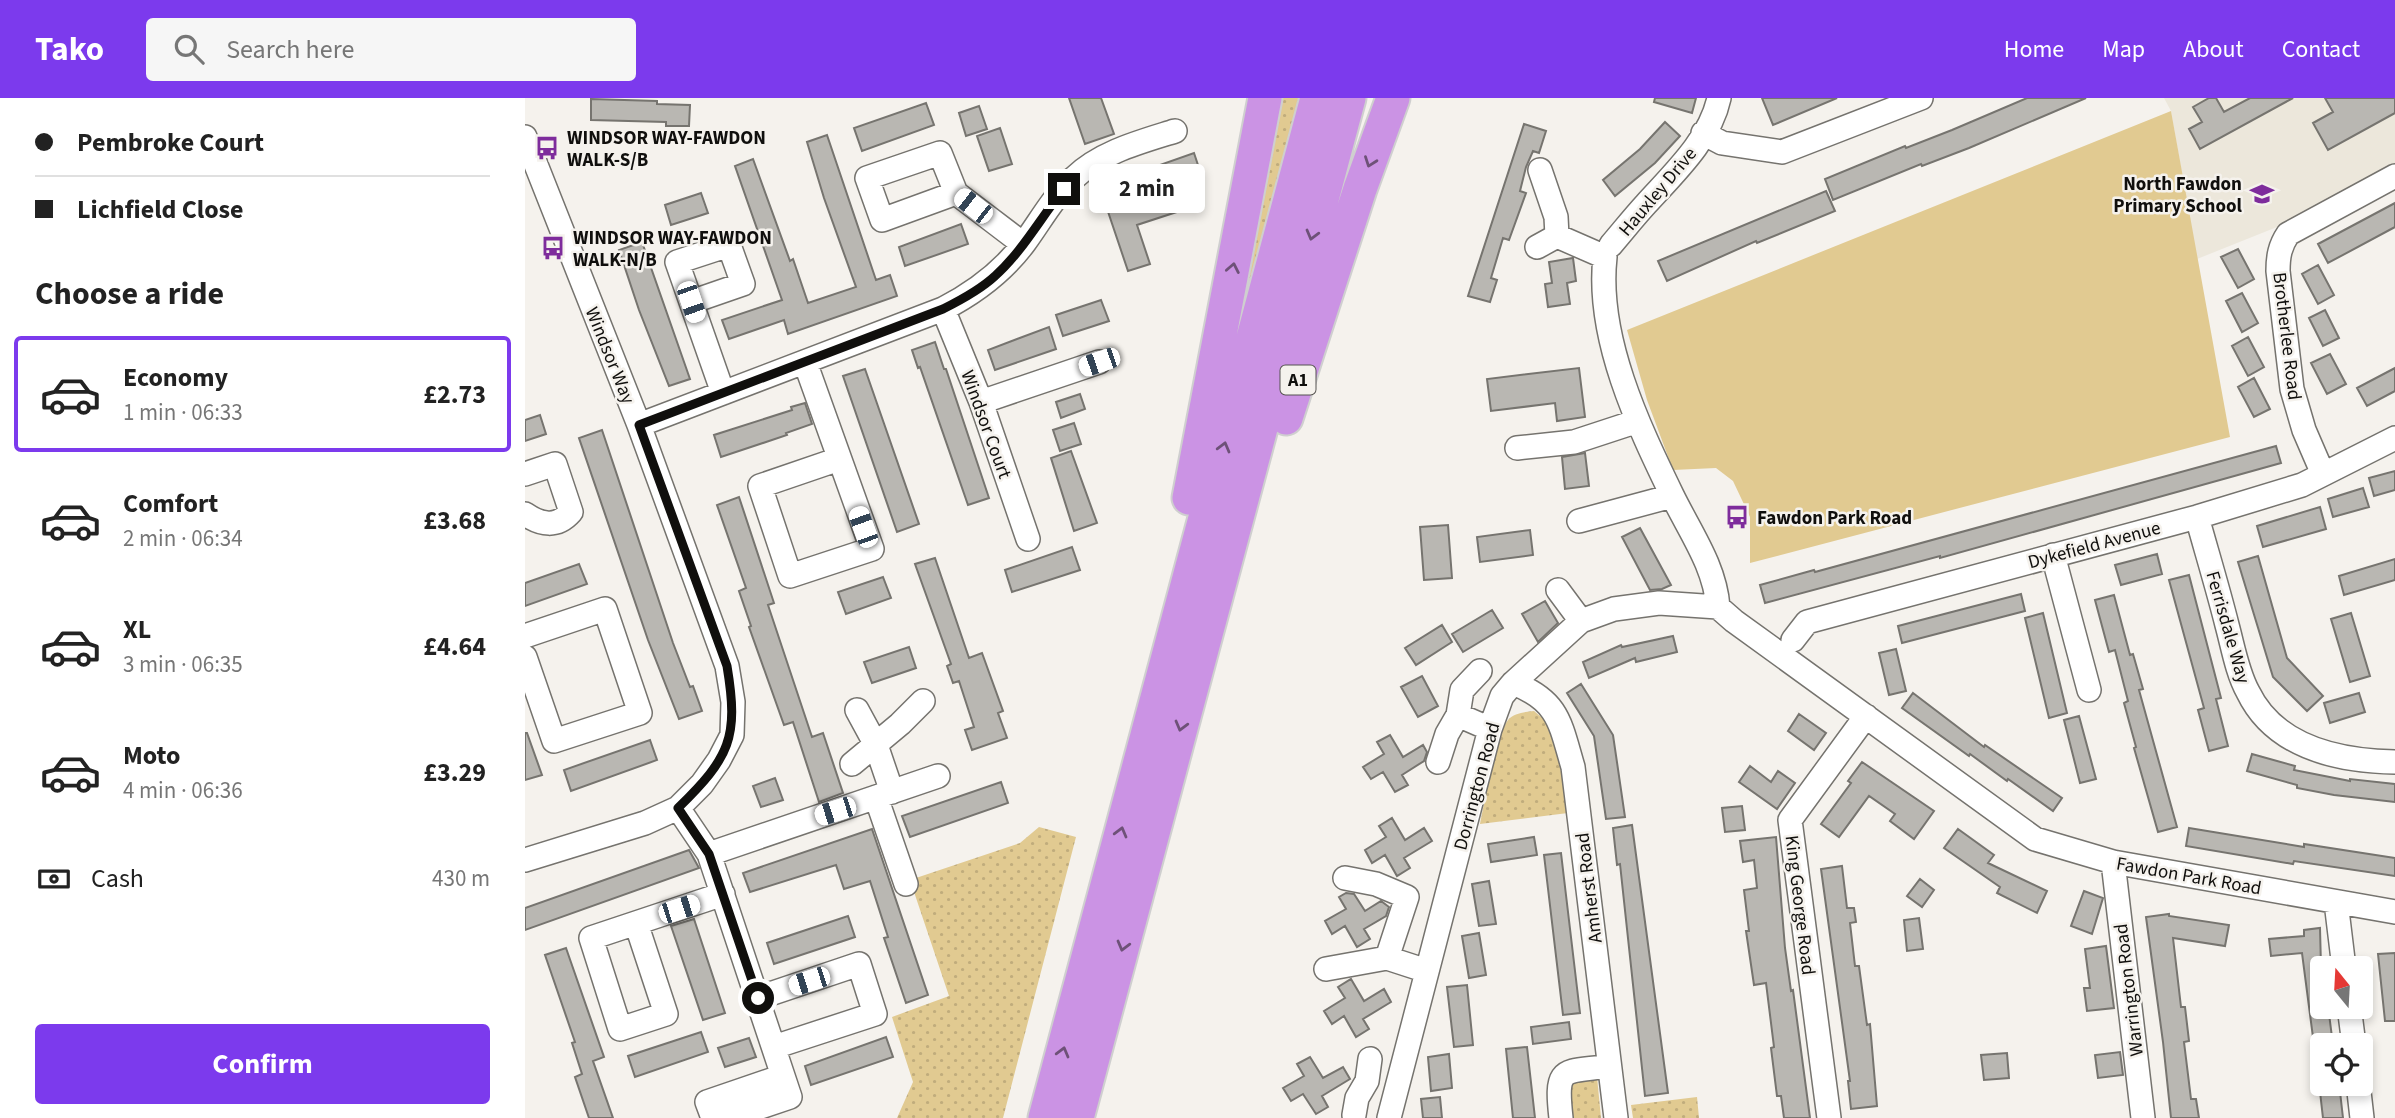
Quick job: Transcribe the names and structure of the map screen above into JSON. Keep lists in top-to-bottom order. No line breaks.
{"streets":{"highway":["A1"],"street":["Hauxley Drive","Brotherlee Road","Windsor Way","Windsor Court","Dykefield Avenue","Ferrisdale Way","Dorrington Road","Fawdon Park Road","Amherst Road","King George Road","Warrington Road"]},"crossings":[["Brotherlee Road","Dykefield Avenue"],["Dykefield Avenue","Ferrisdale Way"],["Dorrington Road","Fawdon Park Road"],["Dorrington Road","Amherst Road"],["Fawdon Park Road","King George Road"],["Fawdon Park Road","Warrington Road"]],"places":{"bus stop":["WINDSOR WAY-FAWDON WALK-S/B","WINDSOR WAY-FAWDON WALK-N/B","Fawdon Park Road"],"school or university":["North Fawdon Primary School"]},"north":"top","page":{"header":"Tako","search":"Search here","nav":["Home","Map","About","Contact"],"banner":["Pembroke Court","Lichfield Close"],"bubble":"2 min","heading":"Choose a ride","list":[{"name":"Economy","note":"1 min · 06:33","value":"£2.73"},{"name":"Comfort","note":"2 min · 06:34","value":"£3.68"},{"name":"XL","note":"3 min · 06:35","value":"£4.64"},{"name":"Moto","note":"4 min · 06:36","value":"£3.29"}],"pay":["Cash","430 m"],"buttons":"Confirm"}}
